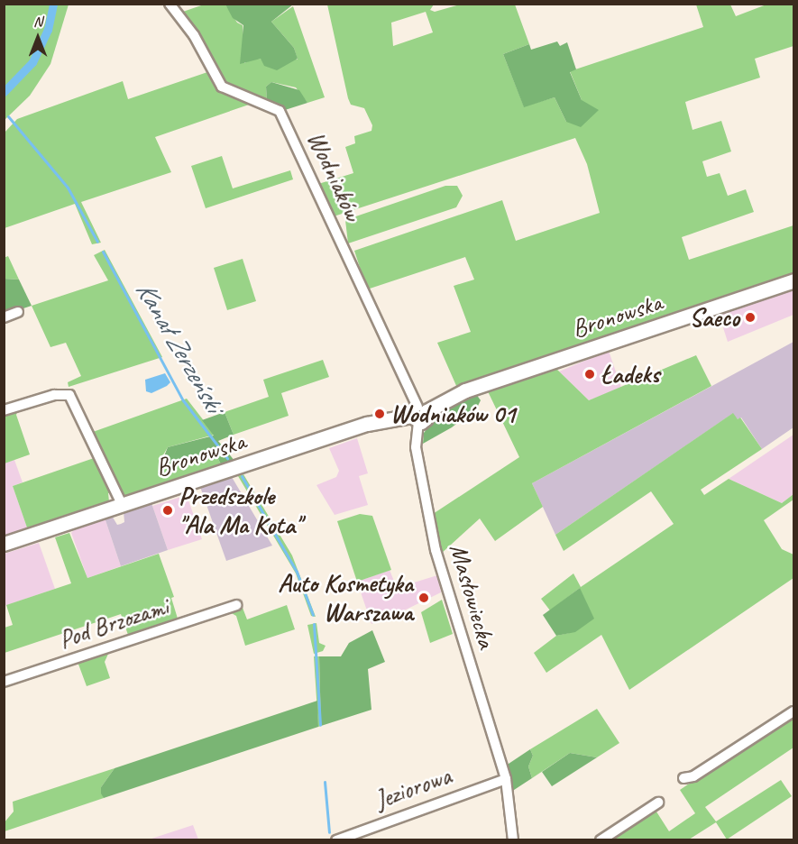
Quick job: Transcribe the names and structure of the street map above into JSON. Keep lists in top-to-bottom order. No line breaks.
{"streets":{"street":["Wodniaków","Bronowska","Masłowiecka","Pod Brzozami","Jeziorowa"]},"crossings":[["Wodniaków","Bronowska"],["Wodniaków","Masłowiecka"],["Bronowska","Masłowiecka"],["Masłowiecka","Jeziorowa"]],"water":["Kanał Zerzeński"],"places":["Saeco","Ładeks","Wodniaków 01","Przedszkole \"Ala Ma Kota\"","Auto Kosmetyka Warszawa"],"north":"top"}
